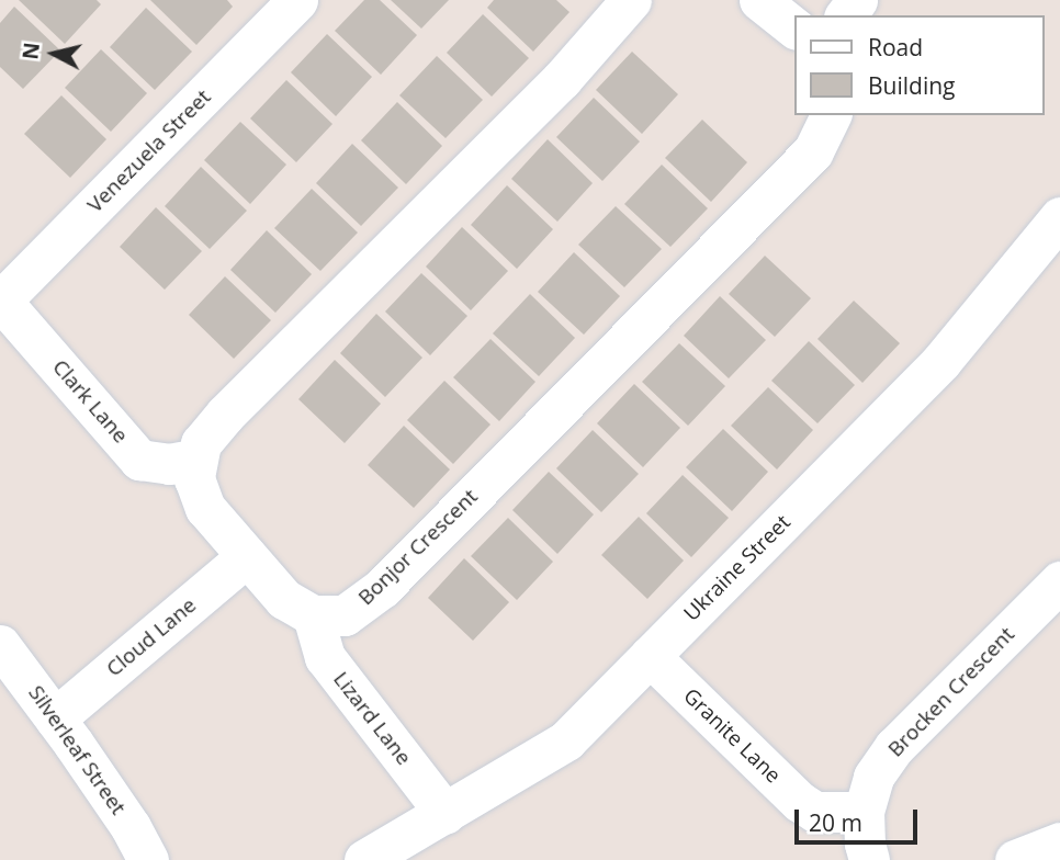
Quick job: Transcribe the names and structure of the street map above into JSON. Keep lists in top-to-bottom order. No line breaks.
{"streets":{"street":["Venezuela Street","Clark Lane","Bonjor Crescent","Ukraine Street","Cloud Lane","Brocken Crescent","Lizard Lane","Granite Lane","Silverleaf Street"]},"crossings":[["Venezuela Street","Clark Lane"],["Bonjor Crescent","Lizard Lane"],["Ukraine Street","Lizard Lane"],["Ukraine Street","Granite Lane"],["Cloud Lane","Silverleaf Street"],["Brocken Crescent","Granite Lane"]],"legend":["Road","Building"],"scale_bar":"20 m","north":"left"}
